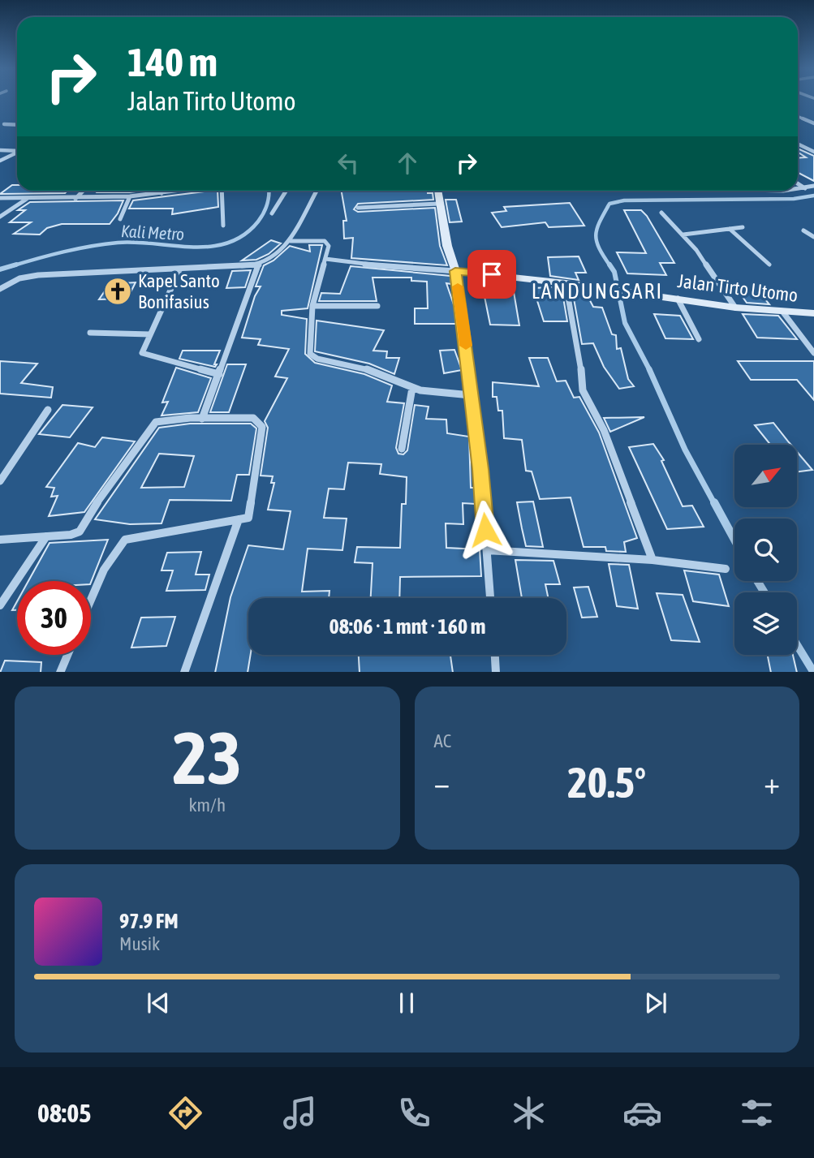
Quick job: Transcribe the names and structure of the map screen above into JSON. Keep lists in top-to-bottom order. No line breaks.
{"streets":{"street":["Jalan Tirto Utomo"]},"districts":["LANDUNGSARI"],"water":["Kali Metro"],"places":{"church":["Kapel Santo Bonifasius"]},"north":"top right","page":{"turn":["140 m","Jalan Tirto Utomo"],"limit":"30","trip":"08:06 · 1 mnt · 160 m","tile":[["23","km/h"],"AC"],"heat":["−","20.5°","+"],"song":["97.9 FM","Musik"],"tabs":"08:05"}}
